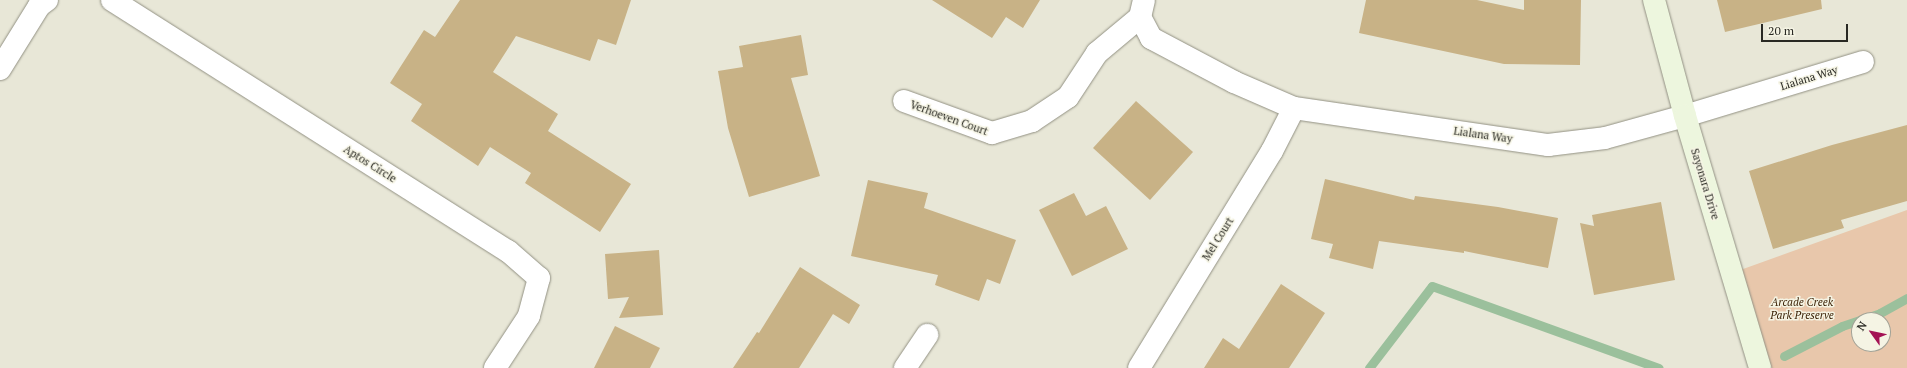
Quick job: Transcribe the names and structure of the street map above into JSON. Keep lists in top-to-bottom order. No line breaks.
{"streets":{"street":["Lialana Way","Verhoeven Court","Aptos Circle","Sayonara Drive","Mel Court"]},"crossings":[["Lialana Way","Verhoeven Court"],["Lialana Way","Sayonara Drive"],["Lialana Way","Mel Court"]],"parks":["Arcade Creek Park Preserve"],"scale_bar":"20 m","north":"top left"}
